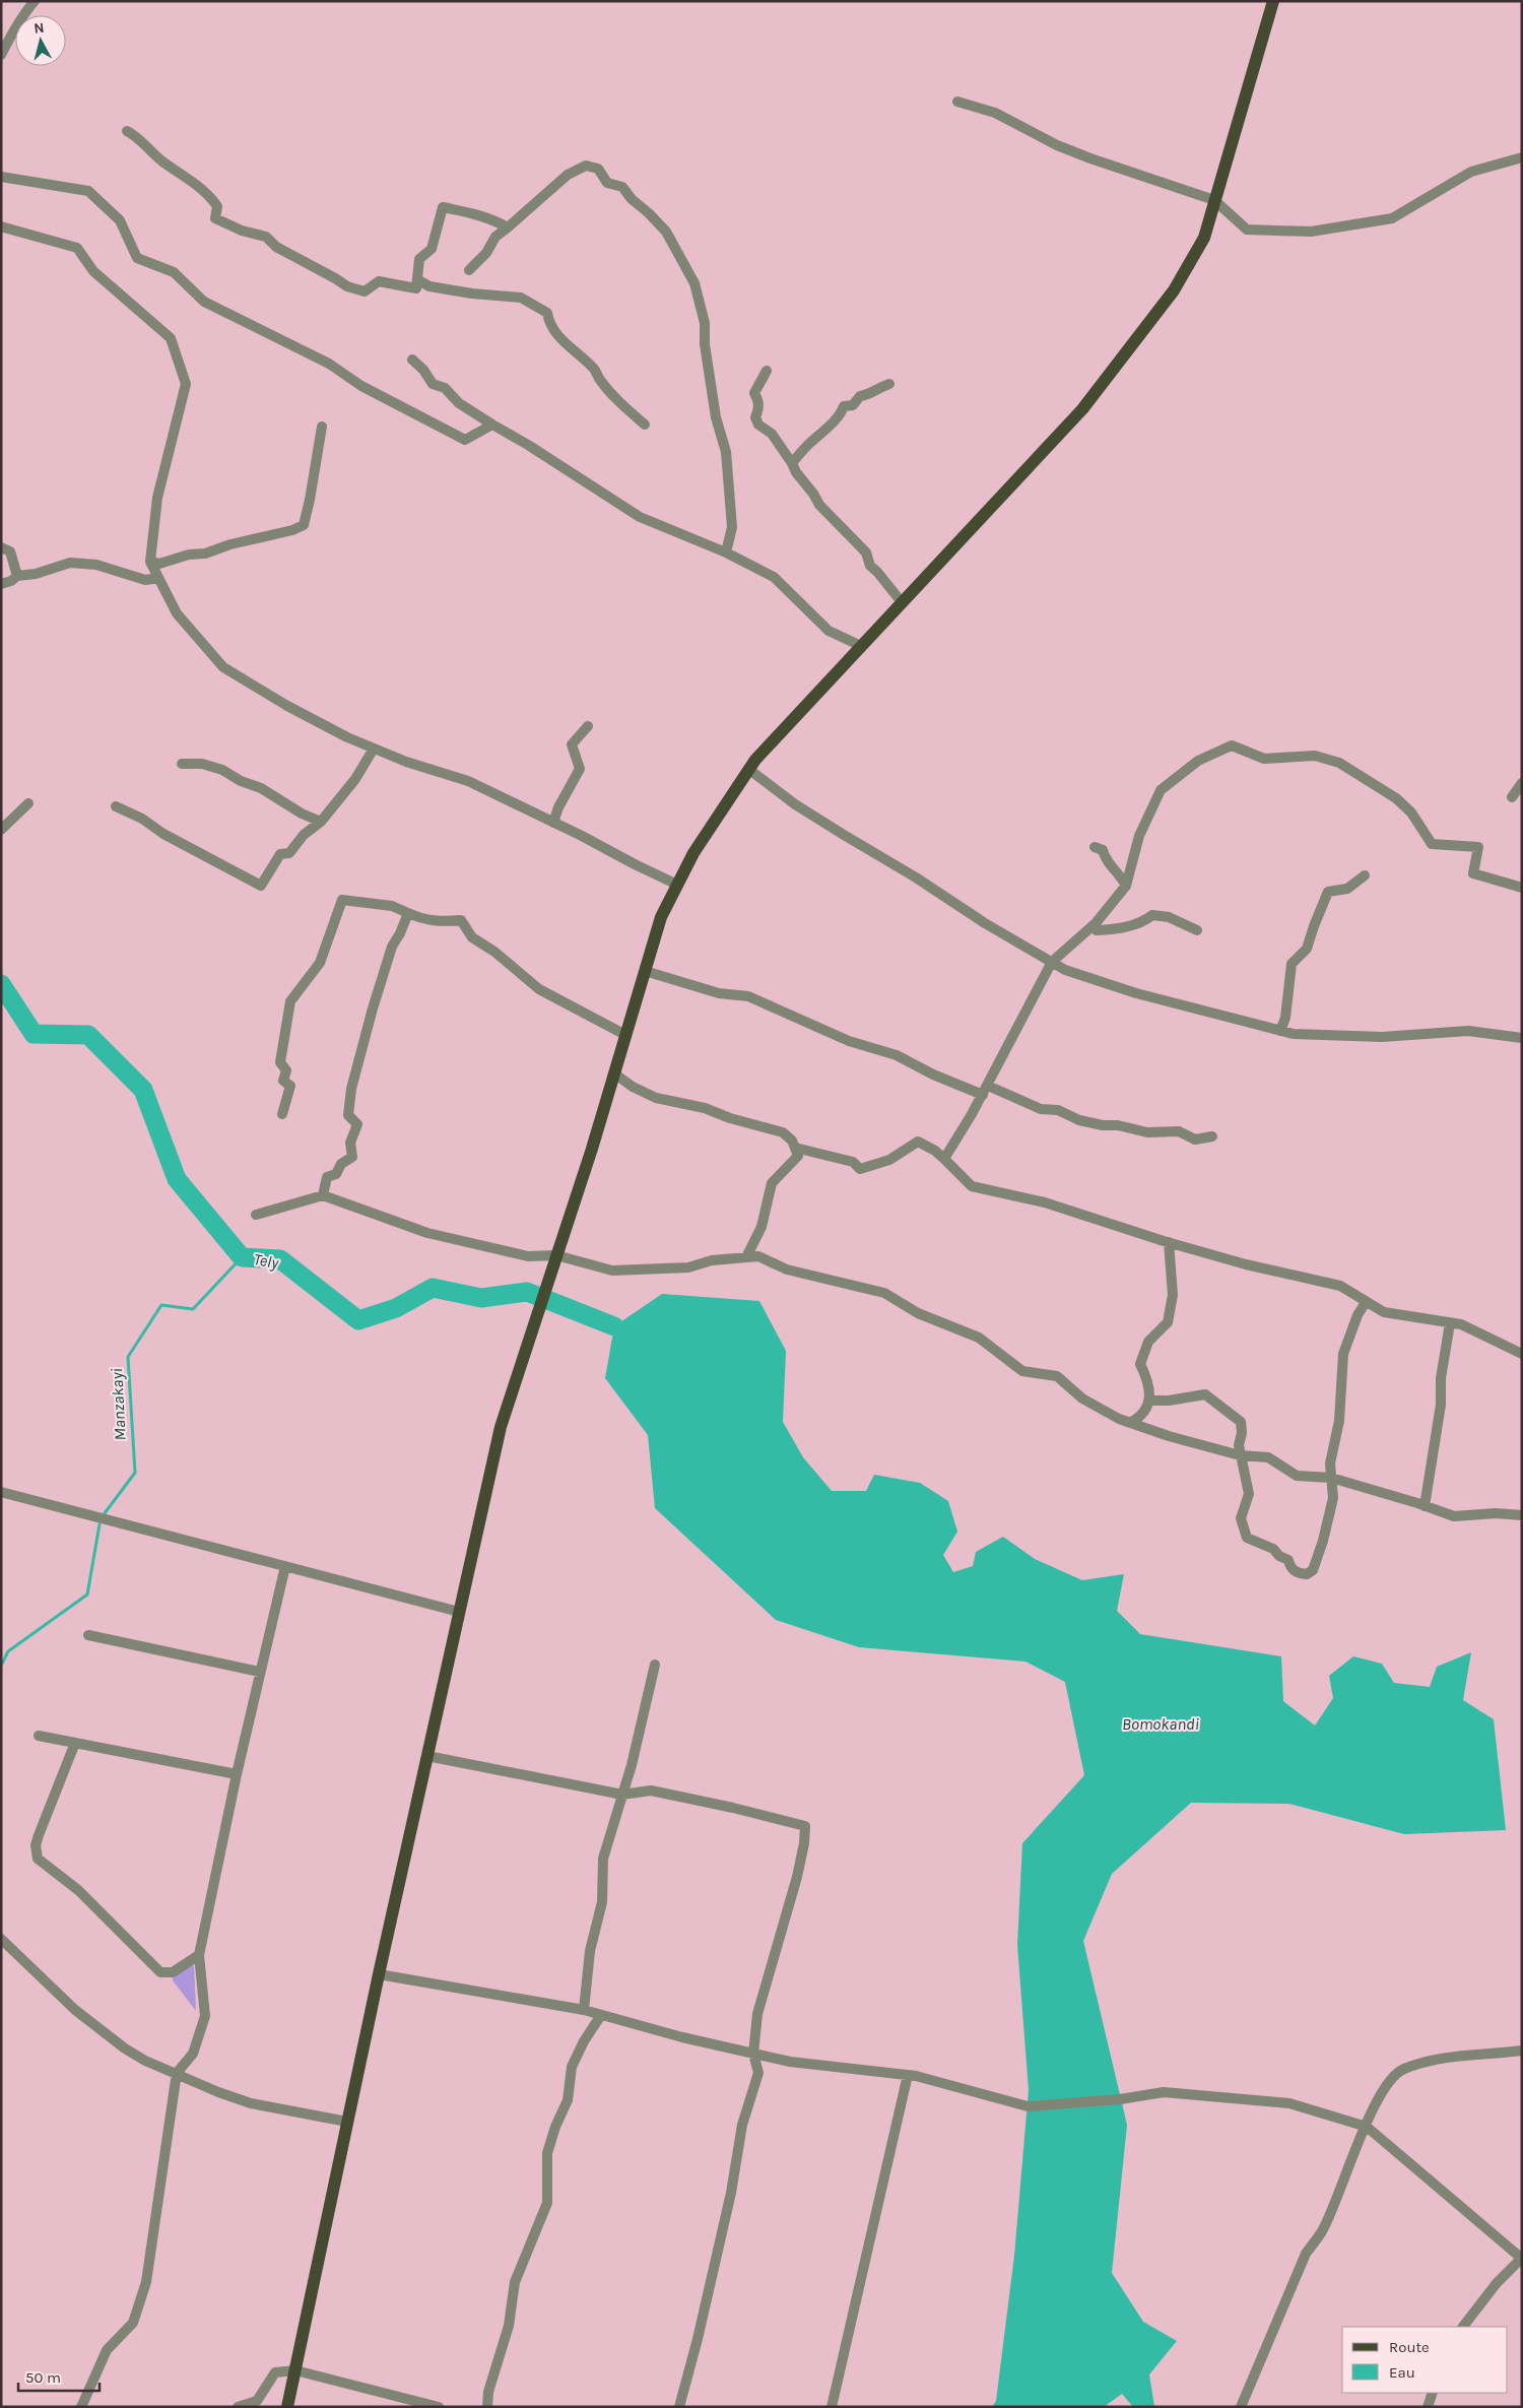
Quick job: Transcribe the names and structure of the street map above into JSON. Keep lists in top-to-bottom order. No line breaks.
{"water":["Tely","Manzakayi","Bomokandi"],"legend":["Route","Eau"],"scale_bar":"50 m","north":"top"}
